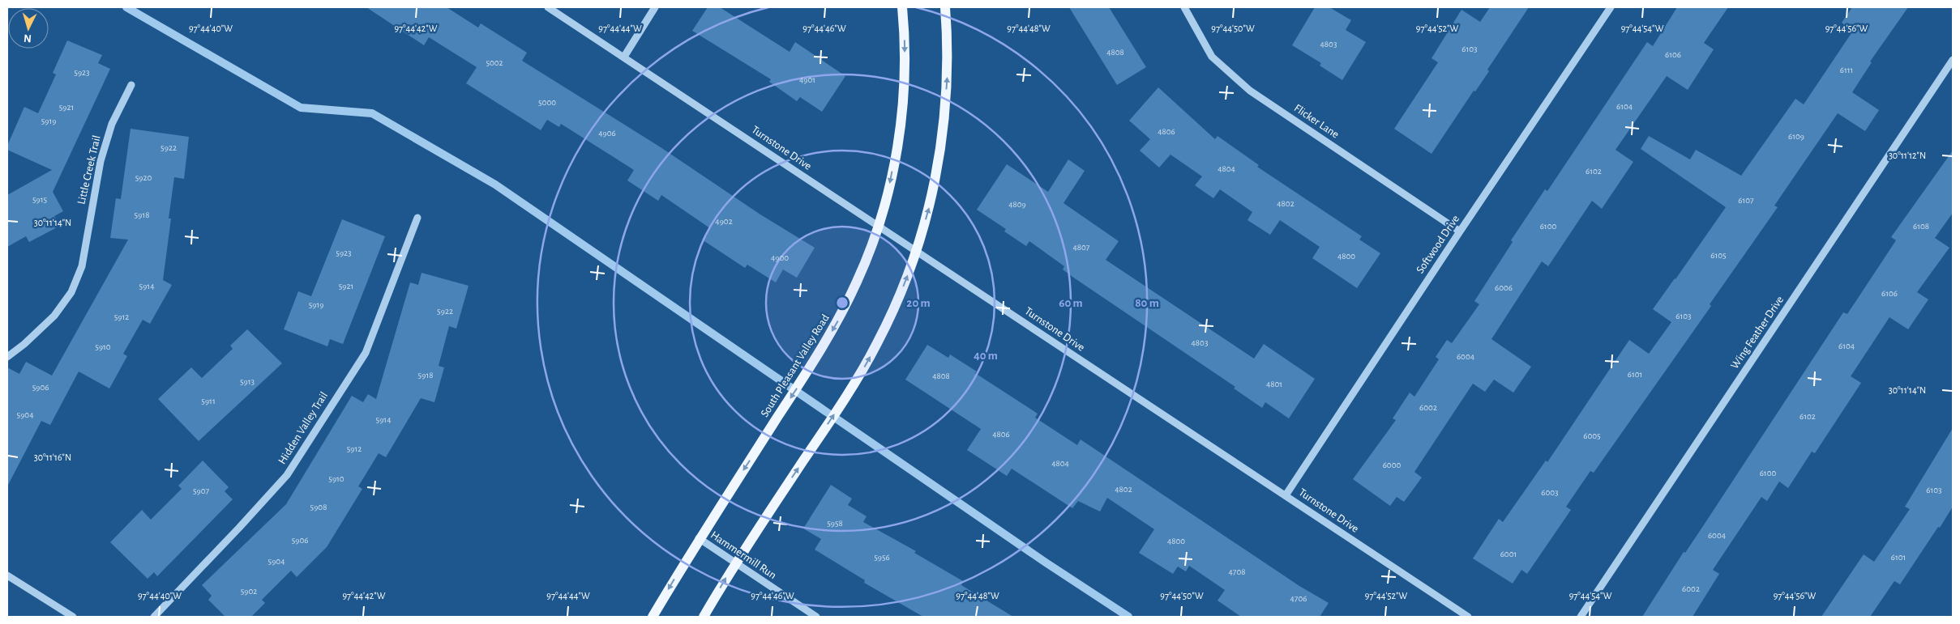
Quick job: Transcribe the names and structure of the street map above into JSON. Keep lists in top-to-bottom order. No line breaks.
{"streets":{"main road":["South Pleasant Valley Road"],"street":["Flicker Lane","Turnstone Drive","Little Creek Trail","Softwood Drive","Wing Feather Drive","Hidden Valley Trail","Hammermill Run"]},"crossings":[["Flicker Lane","Softwood Drive"],["Turnstone Drive","Softwood Drive"],["Turnstone Drive","South Pleasant Valley Road"],["South Pleasant Valley Road","Hammermill Run"]],"house_numbers":["4803","6103","4808","6106","5002","6111","5923","4901","5000","6104","5921","5919","4806","4906","6109","5922","4804","6102","5920","5915","6107","4802","4809","5918","4902","6100","6108","4807","5923","6105","4800","4900","5914","5921","6006","6106","5919","5922","6103","5912","4803","6104","5910","6004","6101","5918","4808","5913","4801","5906","5911","6002","5904","6102","5914","4806","6005","5912","4804","6000","6100","5910","4802","6103","5907","6003","5908","5958","6004","5906","4800","6001","5956","6101","5904","4708","6002","5902","4706"],"north":"bottom","coordinates":["97°44'40\"W","97°44'42\"W","97°44'44\"W","97°44'46\"W","97°44'48\"W","97°44'50\"W","97°44'52\"W","97°44'54\"W","97°44'56\"W","30°11'12\"N","30°11'14\"N","30°11'16\"N"],"rings":["20 m","60 m","80 m","40 m"]}
